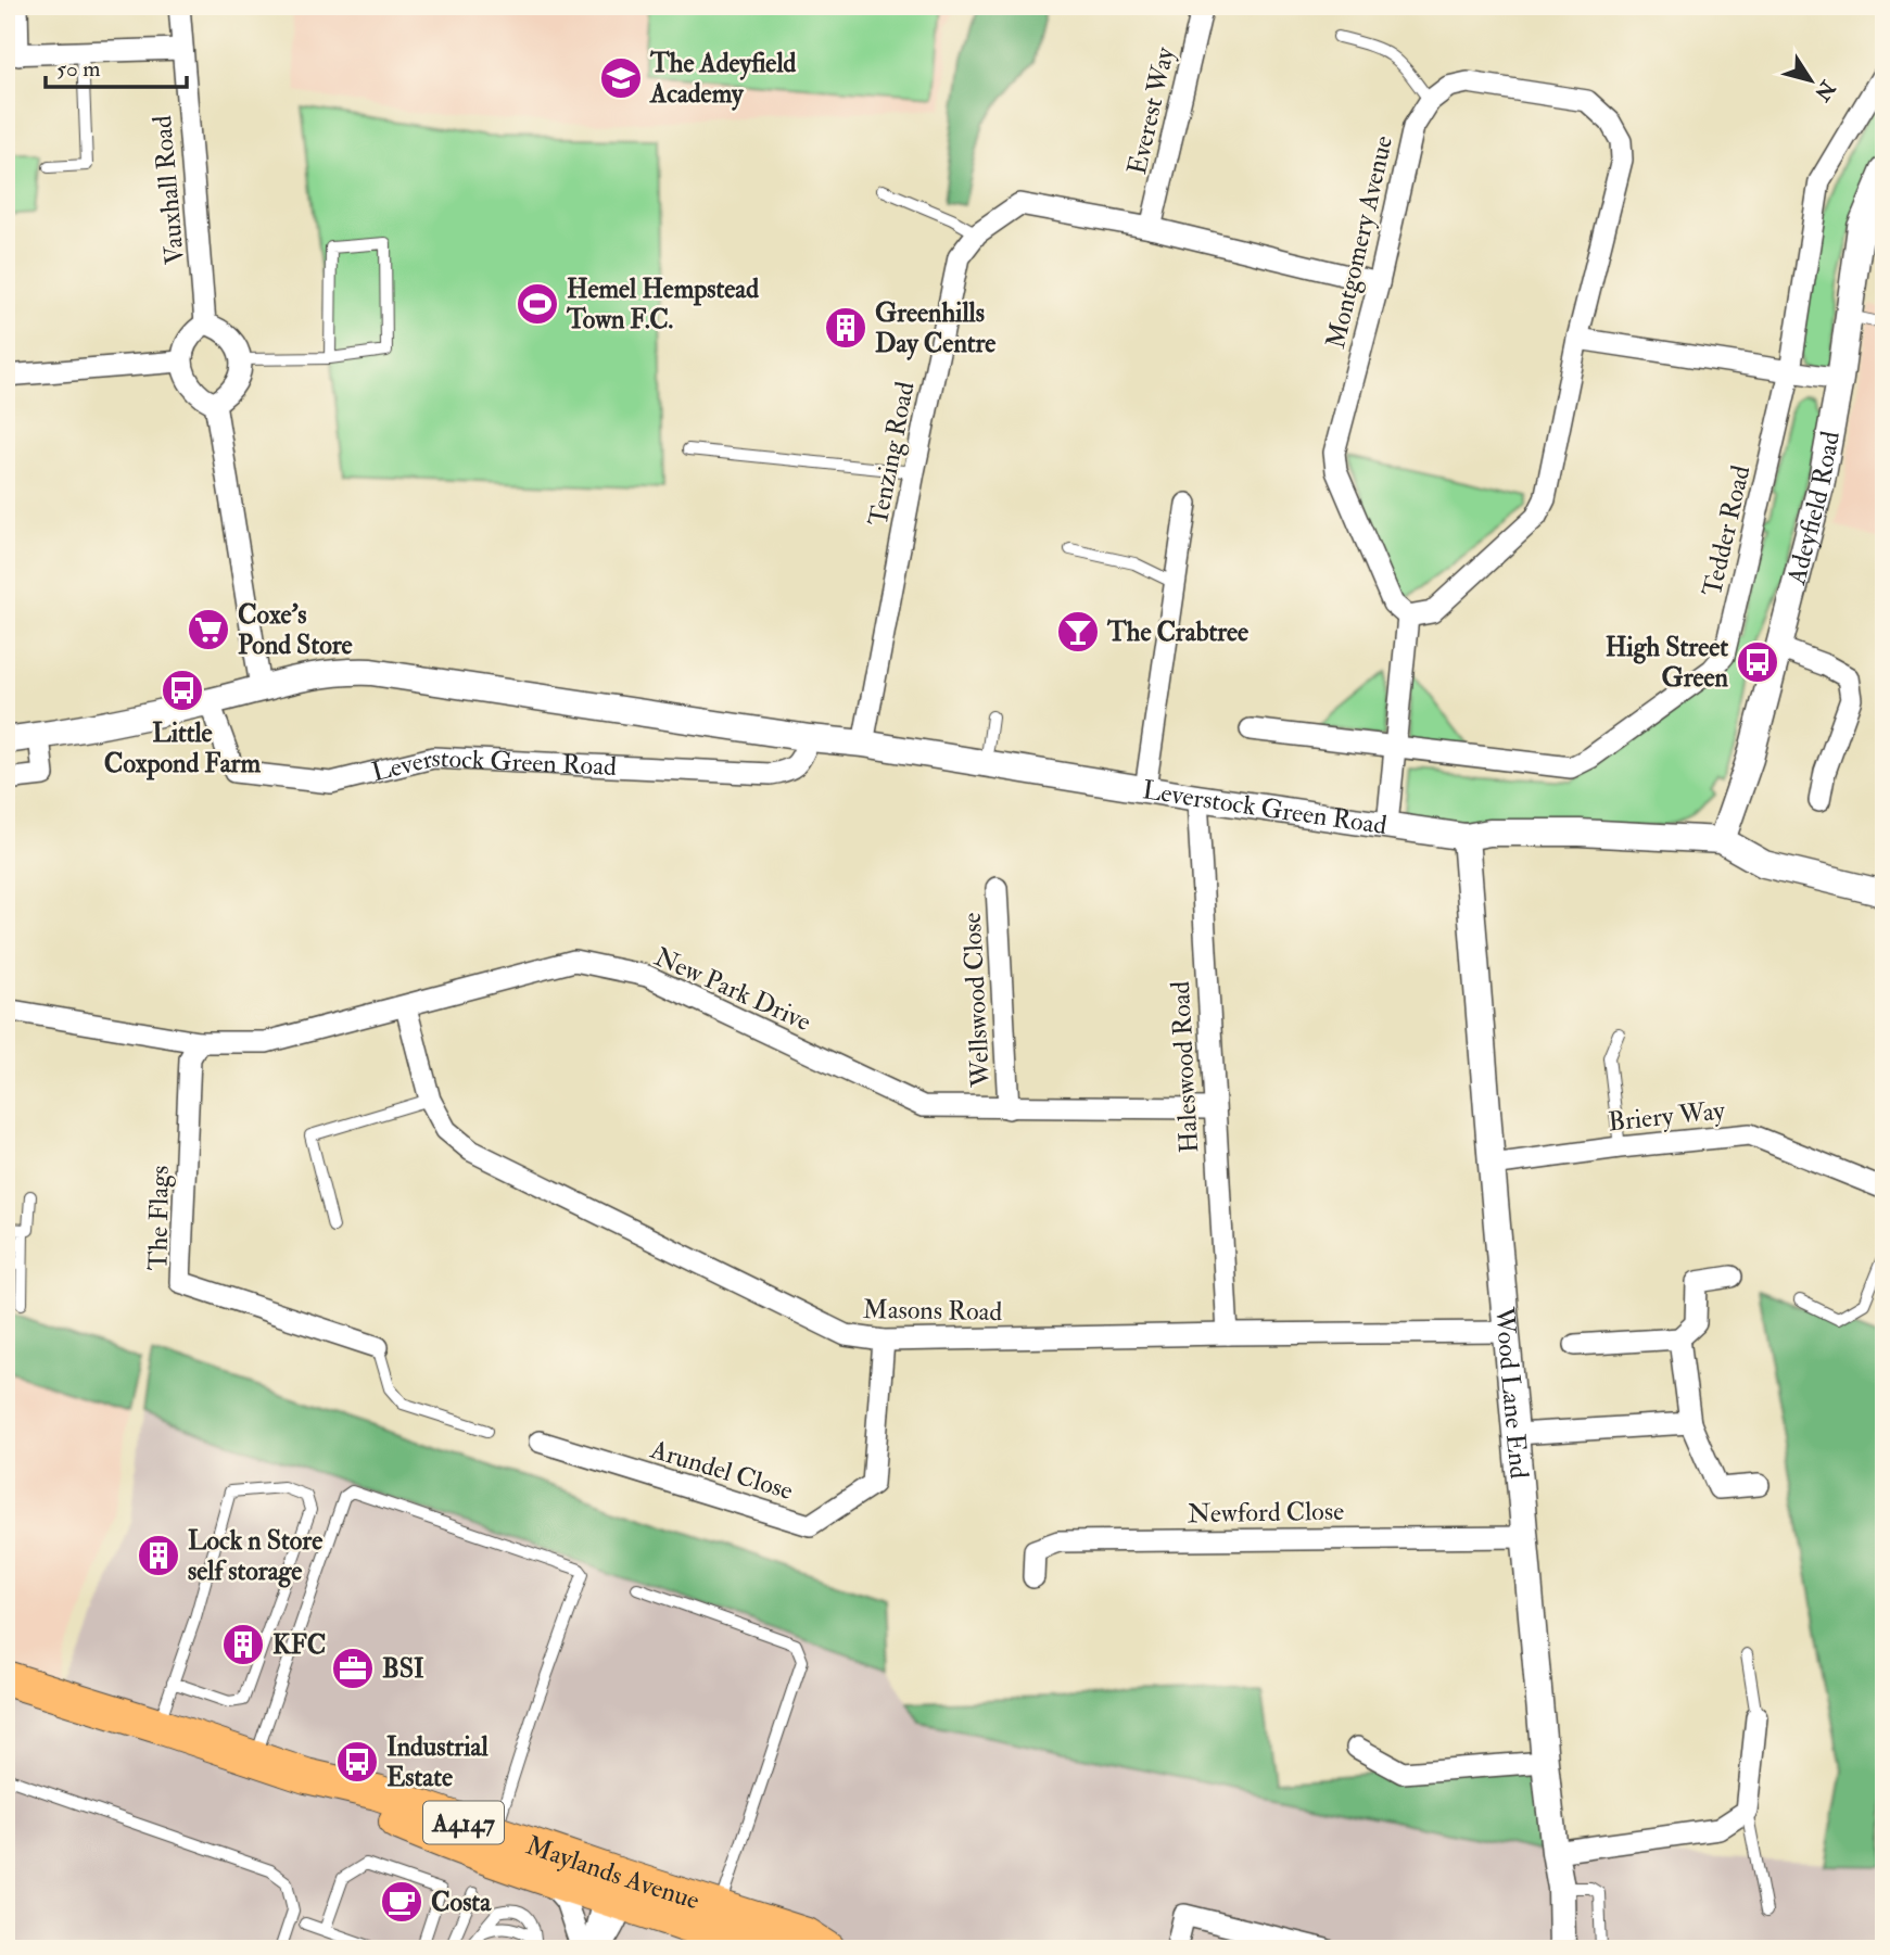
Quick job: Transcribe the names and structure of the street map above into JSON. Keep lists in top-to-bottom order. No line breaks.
{"streets":{"main road":["A4147","Maylands Avenue"],"street":["Everest Way","Vauxhall Road","Montgomery Avenue","Tenzing Road","Adeyfield Road","Tedder Road","Leverstock Green Road","New Park Drive","Wellswood Close","Haleswood Road","Briery Way","The Flags","Masons Road","Wood Lane End","Arundel Close","Newford Close"]},"crossings":[["Everest Way","Tenzing Road"],["Montgomery Avenue","Tenzing Road"],["Tenzing Road","Leverstock Green Road"],["Adeyfield Road","Leverstock Green Road"],["Leverstock Green Road","Haleswood Road"],["Leverstock Green Road","Wood Lane End"],["New Park Drive","Wellswood Close"],["New Park Drive","Haleswood Road"],["New Park Drive","The Flags"],["New Park Drive","Masons Road"],["Haleswood Road","Masons Road"],["Briery Way","Wood Lane End"],["Masons Road","Wood Lane End"],["Masons Road","Arundel Close"],["Wood Lane End","Newford Close"]],"places":{"school or university":["The Adeyfield Academy"],"sports":["Hemel Hempstead Town F.C."],"building":["Greenhills Day Centre","Lock n Store self storage","KFC"],"supermarket":["Coxe's Pond Store"],"bar":["The Crabtree"],"bus stop":["High Street Green","Little Coxpond Farm","Industrial Estate"],"office":["BSI"],"cafe":["Costa"]},"scale_bar":"50 m","north":"bottom right"}
